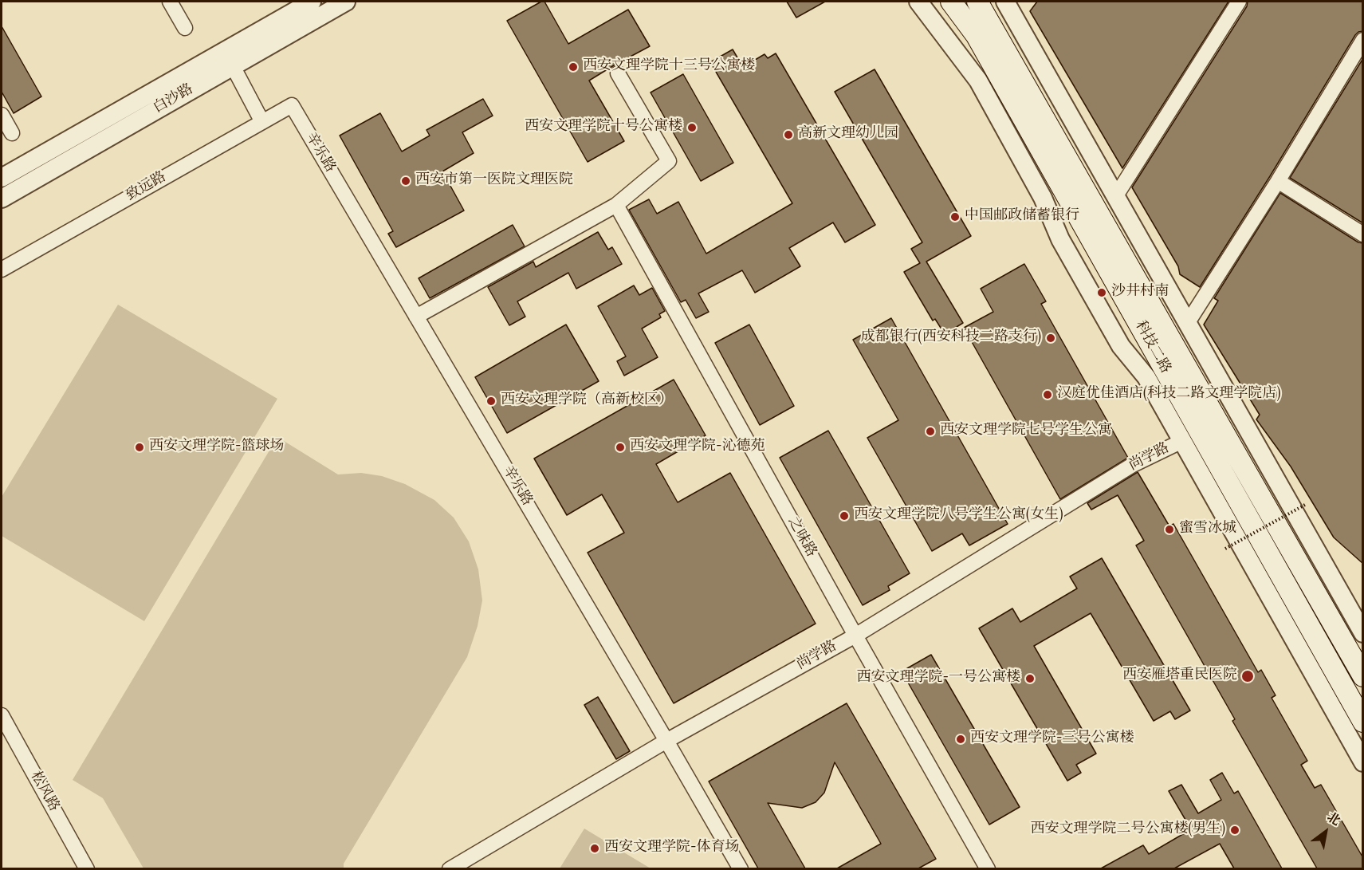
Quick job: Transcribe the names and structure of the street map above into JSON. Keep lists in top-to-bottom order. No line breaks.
{"streets":{"main road":["科技二路"],"street":["白沙路","辛乐路","致远路","尚学路","之味路","松风路"]},"crossings":[["辛乐路","致远路"],["辛乐路","尚学路"],["尚学路","之味路"]],"places":["西安文理学院十三号公寓楼","西安文理学院十号公寓楼","高新文理幼儿园","西安市第一医院文理医院","中国邮政储蓄银行","沙井村南","成都银行(西安科技二路支行)","汉庭优佳酒店(科技二路文理学院店)","西安文理学院（高新校区）","西安文理学院七号学生公寓","西安文理学院-篮球场","西安文理学院-沁德苑","西安文理学院八号学生公寓(女生)","蜜雪冰城","西安雁塔重民医院","西安文理学院-一号公寓楼","西安文理学院-三号公寓楼","西安文理学院二号公寓楼(男生)","西安文理学院-体育场"],"north":"top right"}
